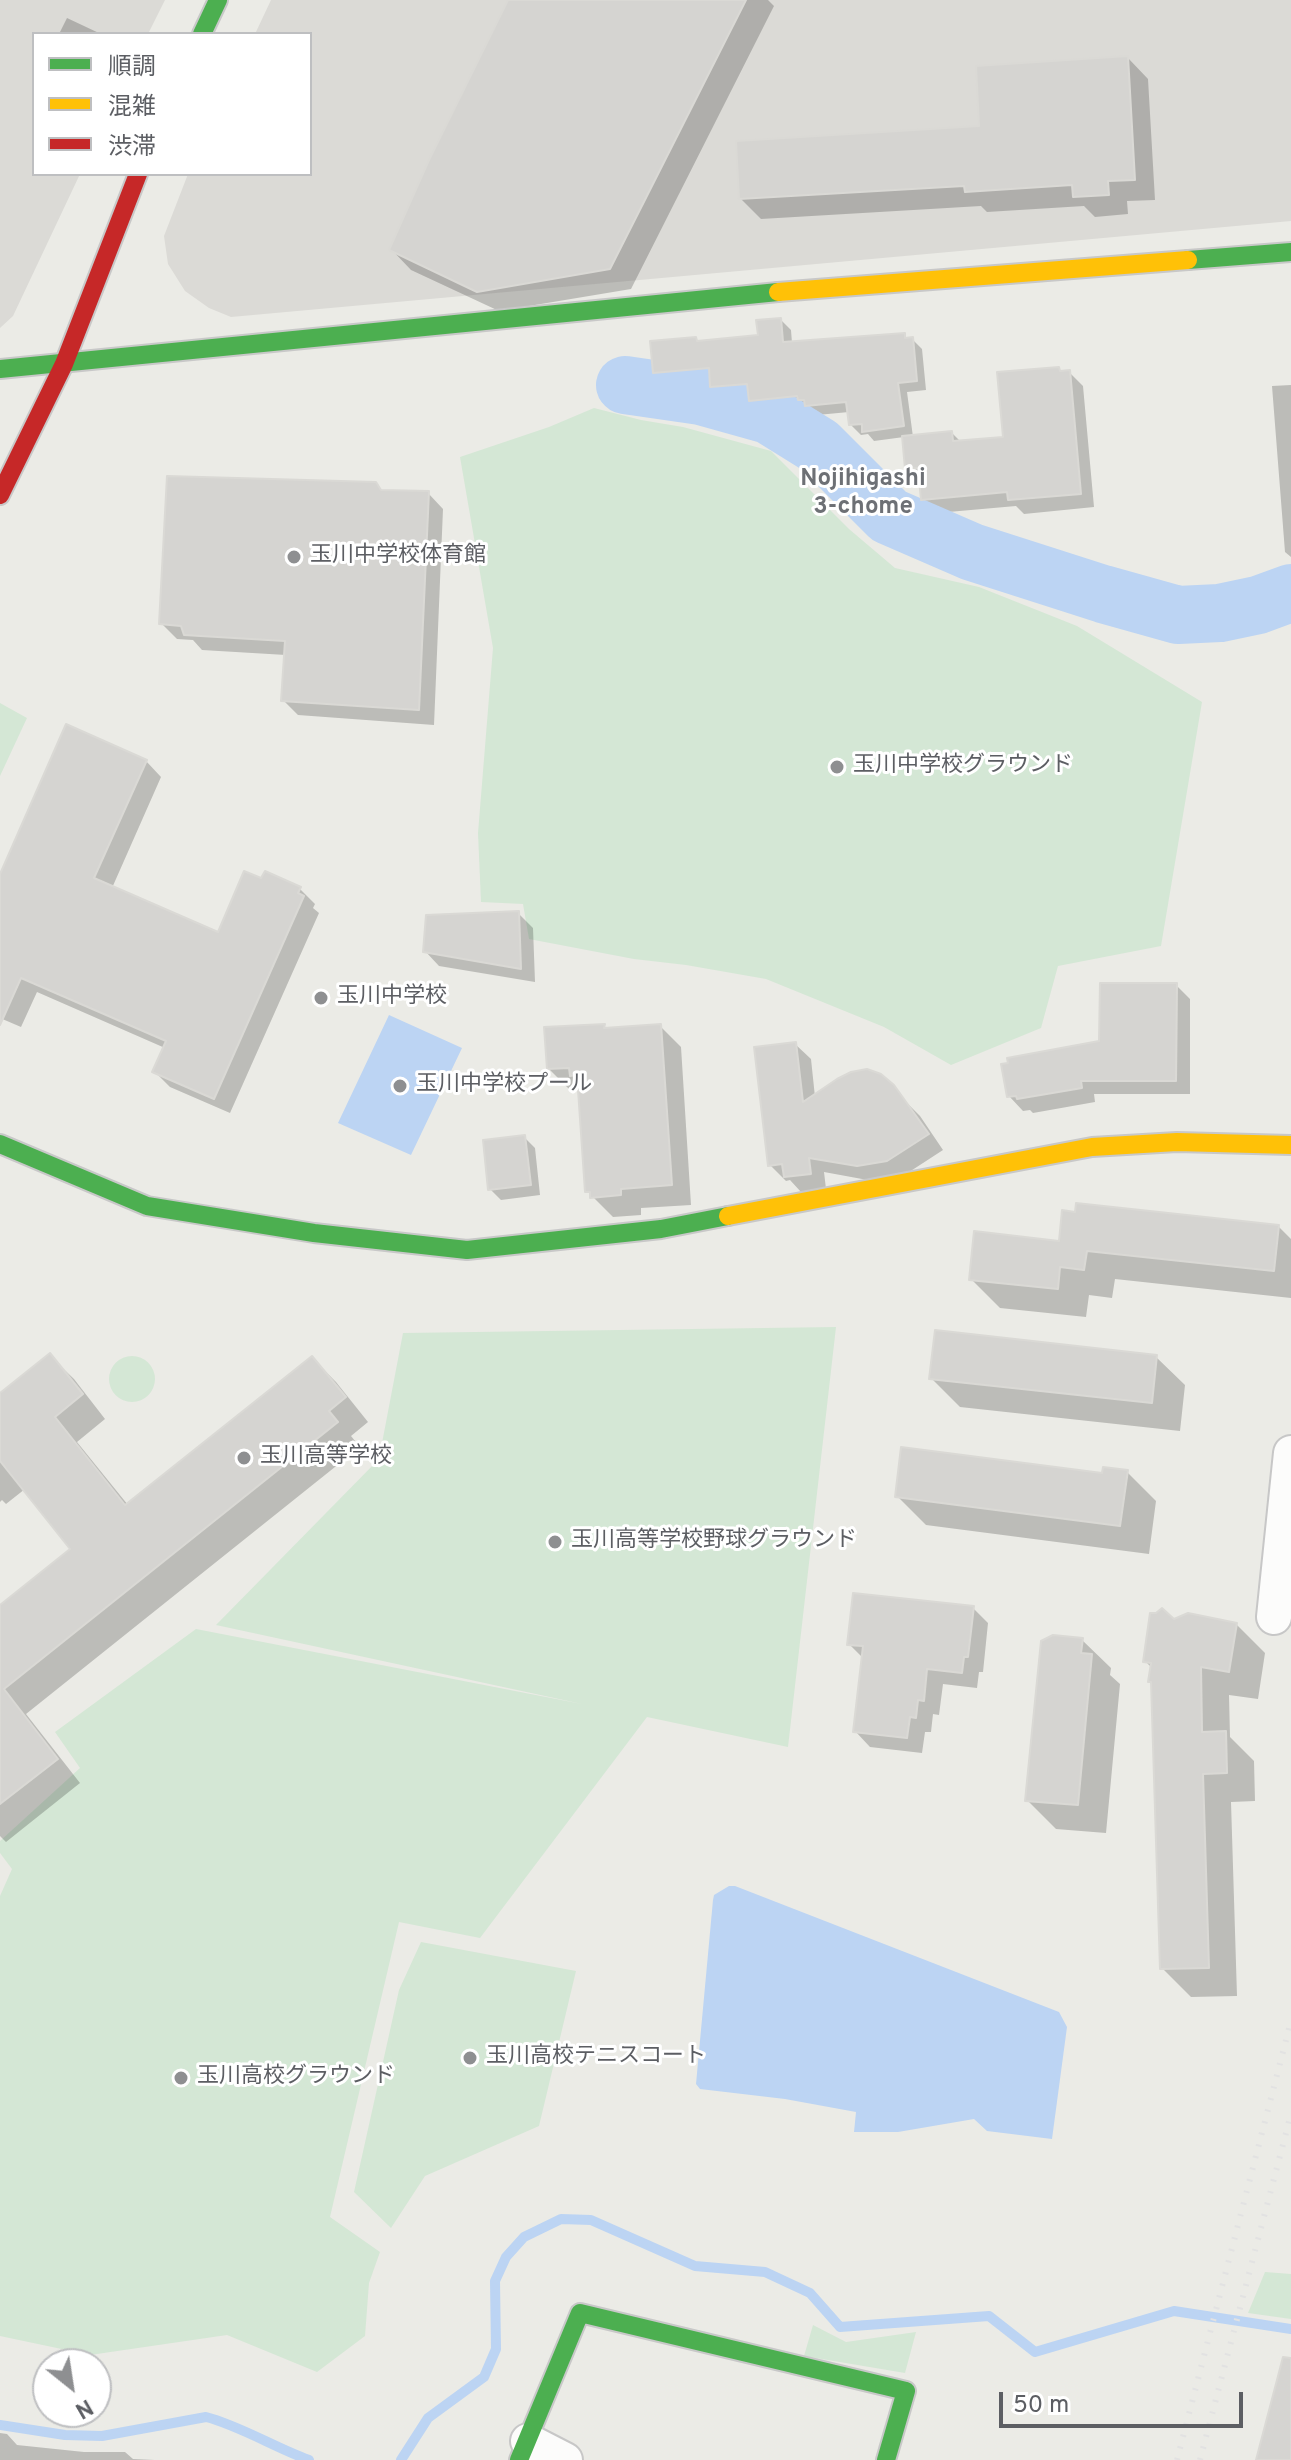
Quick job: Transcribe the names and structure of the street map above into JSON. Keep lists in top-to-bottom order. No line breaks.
{"districts":["Nojihigashi 3-chome"],"places":["玉川中学校体育館","玉川中学校グラウンド","玉川中学校","玉川中学校プール","玉川高等学校","玉川高等学校野球グラウンド","玉川高校テニスコート","玉川高校グラウンド"],"legend":["順調","混雑","渋滞"],"scale_bar":"50 m","north":"bottom right"}
